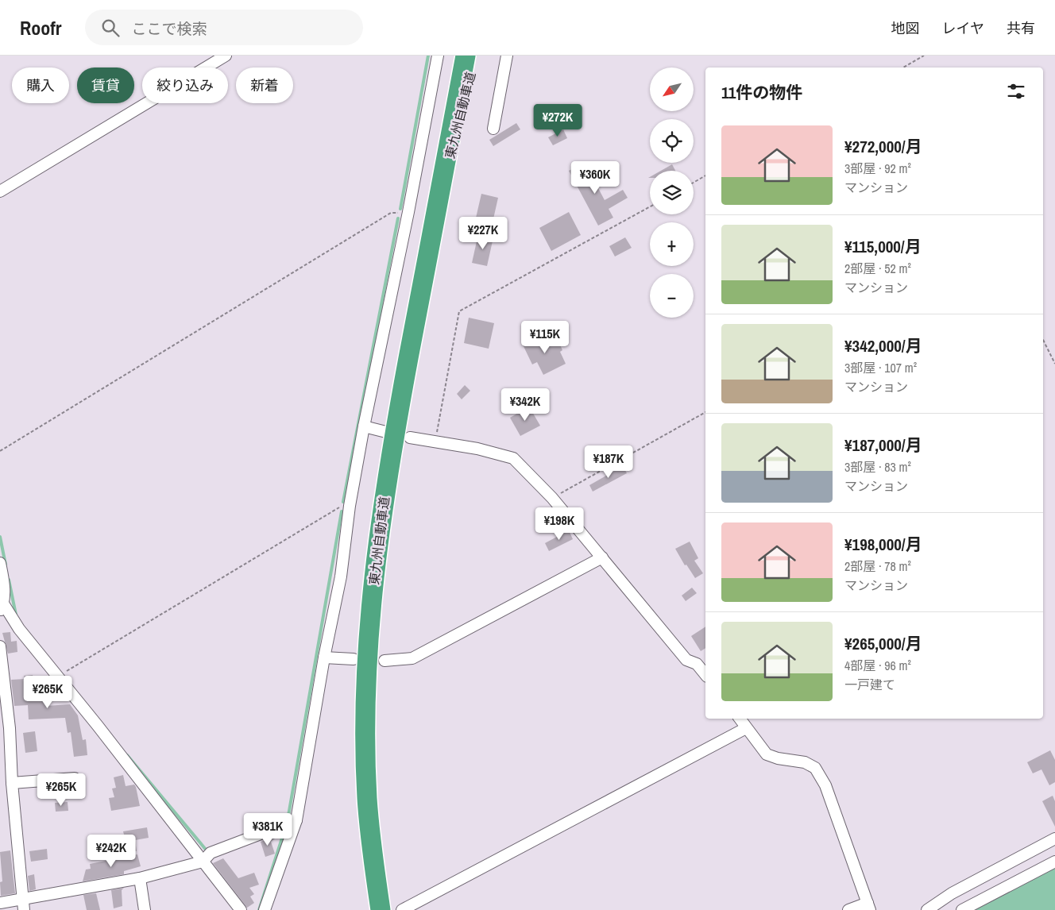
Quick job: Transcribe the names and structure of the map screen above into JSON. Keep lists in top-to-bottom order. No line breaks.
{"streets":{"highway":["東九州自動車道"]},"north":"bottom left","page":{"header":"Roofr","search":"ここで検索","nav":["地図","レイヤ","共有"],"map_buttons":["+","−"],"chip":["購入","賃貸","絞り込み","新着"],"heading":"11件の物件","price":["¥272K","¥360K","¥227K","¥115K","¥342K","¥187K","¥198K","¥265K","¥265K","¥381K","¥242K"],"list":[{"name":"¥272,000/月","note":"3部屋 · 92 m² · マンション"},{"name":"¥115,000/月","note":"2部屋 · 52 m² · マンション"},{"name":"¥342,000/月","note":"3部屋 · 107 m² · マンション"},{"name":"¥187,000/月","note":"3部屋 · 83 m² · マンション"},{"name":"¥198,000/月","note":"2部屋 · 78 m² · マンション"},{"name":"¥265,000/月","note":"4部屋 · 96 m² · 一戸建て"}]}}
